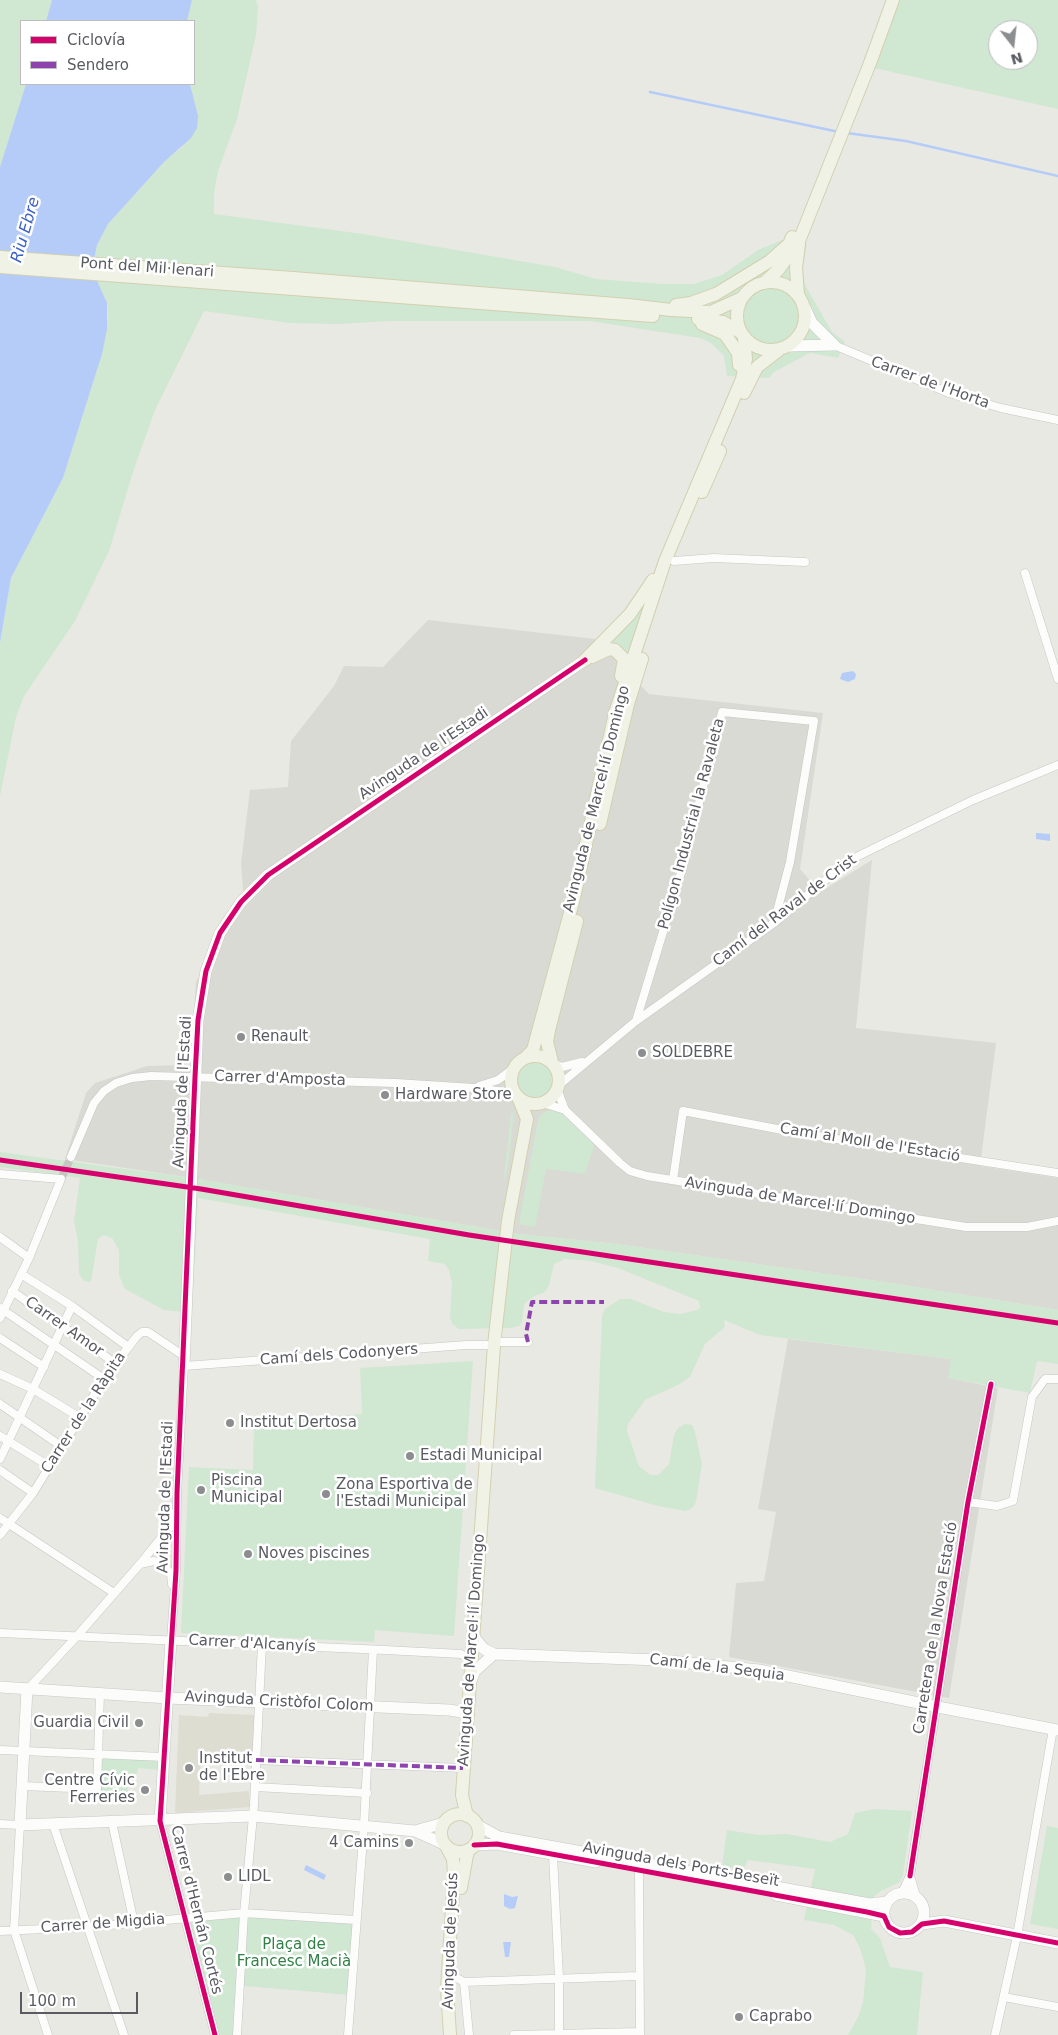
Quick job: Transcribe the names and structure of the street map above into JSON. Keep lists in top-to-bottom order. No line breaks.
{"streets":{"main road":["Pont del Mil·lenari","Avinguda de Marcel·lí Domingo","Avinguda de Jesús"],"street":["Carrer de l'Horta","Avinguda de l'Estadi","Polígon Industrial la Ravaleta","Camí del Raval de Crist","Carrer d'Amposta","Camí al Moll de l'Estació","Carrer Amor","Camí dels Codonyers","Carrer de la Ràpita","Carretera de la Nova Estació","Carrer d'Alcanyís","Camí de la Sequia","Avinguda Cristòfol Colom","Avinguda dels Ports-Beseït","Carrer d'Hernán Cortés","Carrer de Migdia"]},"crossings":[["Avinguda de l'Estadi","Carrer d'Amposta"],["Avinguda de l'Estadi","Camí dels Codonyers"],["Avinguda de l'Estadi","Carrer de la Ràpita"],["Avinguda de l'Estadi","Carrer d'Alcanyís"],["Avinguda de l'Estadi","Carrer d'Hernán Cortés"],["Avinguda de Marcel·lí Domingo","Camí del Raval de Crist"],["Avinguda de Marcel·lí Domingo","Carrer d'Amposta"],["Avinguda de Marcel·lí Domingo","Camí al Moll de l'Estació"],["Avinguda de Marcel·lí Domingo","Camí dels Codonyers"],["Avinguda de Marcel·lí Domingo","Carrer d'Alcanyís"],["Avinguda de Marcel·lí Domingo","Avinguda Cristòfol Colom"],["Avinguda de Marcel·lí Domingo","Avinguda dels Ports-Beseït"],["Avinguda de Marcel·lí Domingo","Avinguda de Jesús"],["Polígon Industrial la Ravaleta","Camí del Raval de Crist"],["Camí del Raval de Crist","Carrer d'Amposta"],["Carrer Amor","Carrer de la Ràpita"],["Camí dels Codonyers","Carrer de la Ràpita"],["Carretera de la Nova Estació","Camí de la Sequia"],["Carretera de la Nova Estació","Avinguda dels Ports-Beseït"],["Carrer d'Alcanyís","Carrer d'Hernán Cortés"],["Avinguda Cristòfol Colom","Carrer d'Hernán Cortés"],["Avinguda dels Ports-Beseït","Avinguda de Jesús"],["Carrer d'Hernán Cortés","Carrer de Migdia"]],"water":["Riu Ebre"],"parks":["Plaça de Francesc Macià"],"places":["Renault","SOLDEBRE","Hardware Store","Institut Dertosa","Estadi Municipal","Piscina Municipal","Zona Esportiva de l'Estadi Municipal","Noves piscines","Guardia Civil","Institut de l'Ebre","Centre Cívic Ferreries","4 Camins","LIDL","Caprabo"],"legend":["Ciclovía","Sendero"],"scale_bar":"100 m","north":"bottom"}
